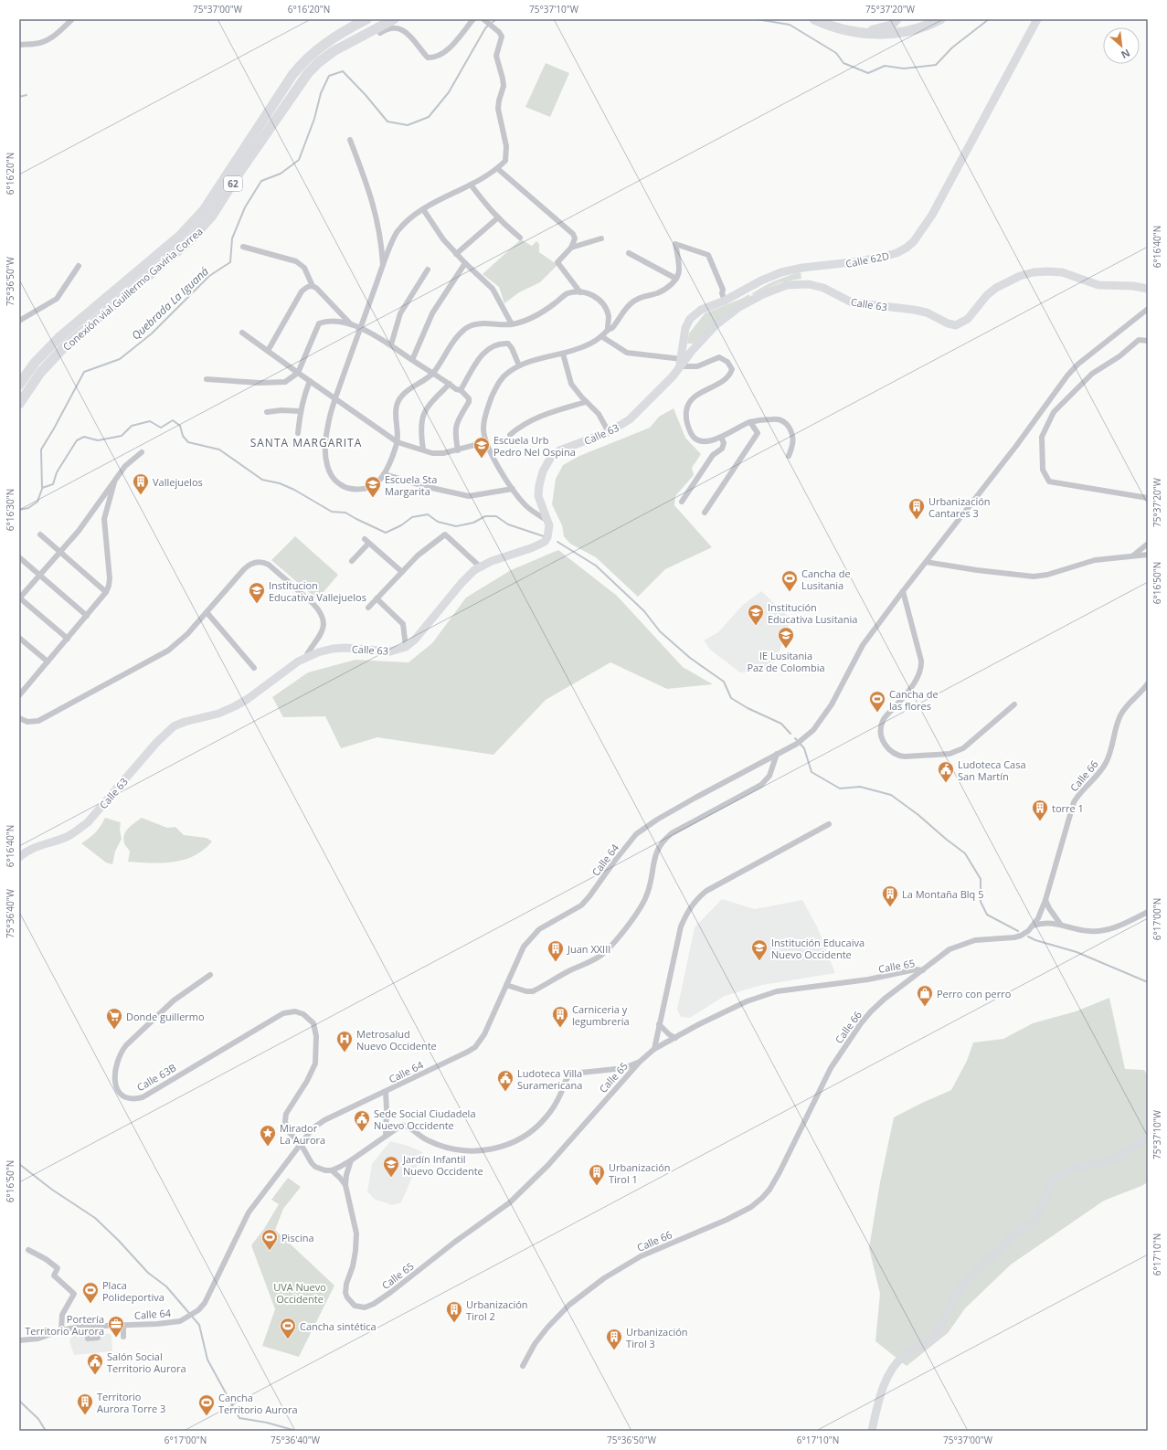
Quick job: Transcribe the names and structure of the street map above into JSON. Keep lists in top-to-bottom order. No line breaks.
{"streets":{"highway":["62","Conexión vial Guillermo Gaviria Correa"],"main road":["Calle 62D","Calle 63"],"street":["Calle 66","Calle 64","Calle 65","Calle 63B"]},"crossings":[["Calle 62D","Calle 63"],["Calle 66","Calle 65"],["Calle 64","Calle 63B"]],"districts":["SANTA MARGARITA"],"water":["Quebrada La Iguaná"],"parks":["UVA Nuevo Occidente"],"places":{"school or university":["Escuela Urb Pedro Nel Ospina","Escuela Sta Margarita","Institucion Educativa Vallejuelos","Institución Educativa Lusitania","IE Lusitania Paz de Colombia","Institución Educaiva Nuevo Occidente","Jardín Infantil Nuevo Occidente"],"building":["Vallejuelos","Urbanización Cantares 3","torre 1","La Montaña Blq 5","Juan XXIII","Carniceria y legumbreria","Urbanización Tirol 1","Urbanización Tirol 2","Urbanización Tirol 3","Territorio Aurora Torre 3"],"sports":["Cancha de Lusitania","Cancha de las flores","Piscina","Placa Polideportiva","Cancha sintética","Cancha Territorio Aurora"],"public building":["Ludoteca Casa San Martín","Ludoteca Villa Suramericana","Sede Social Ciudadela Nuevo Occidente","Salón Social Territorio Aurora"],"shop":["Perro con perro"],"supermarket":["Donde guillermo"],"hospital":["Metrosalud Nuevo Occidente"],"place":["Mirador La Aurora"],"office":["Portería Territorio Aurora"]},"north":"bottom right","coordinates":["75°37'00\"W","6°16'20\"N","75°37'10\"W","75°37'20\"W","6°16'40\"N","75°36'50\"W","6°16'30\"N","6°16'50\"N","75°36'40\"W","6°17'00\"N","6°17'10\"N"]}
